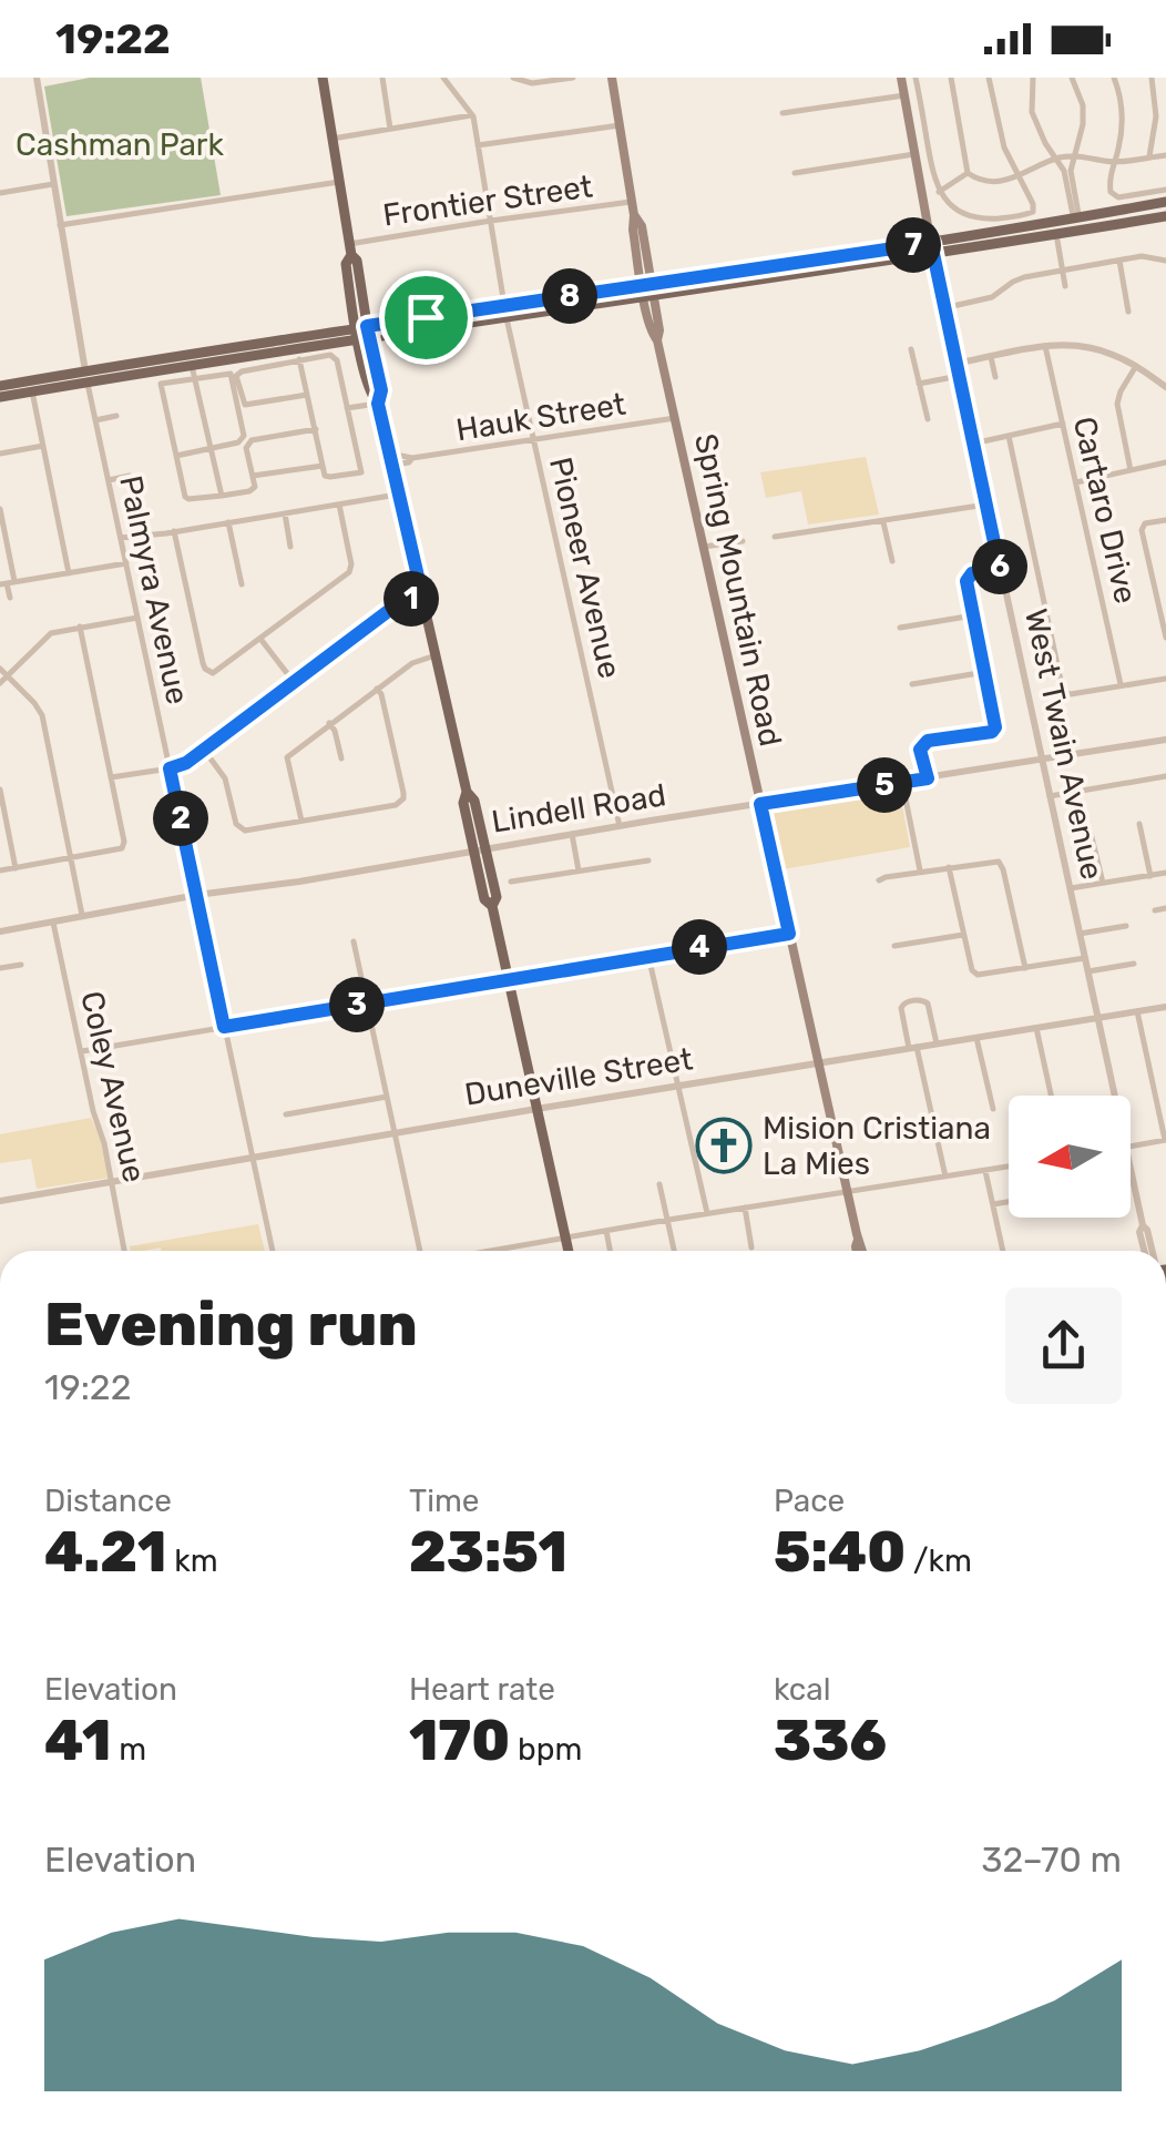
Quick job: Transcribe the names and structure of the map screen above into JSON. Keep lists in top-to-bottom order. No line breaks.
{"streets":{"main road":["Spring Mountain Road","West Twain Avenue"],"street":["Frontier Street","Hauk Street","Cartaro Drive","Pioneer Avenue","Palmyra Avenue","Lindell Road","Duneville Street","Coley Avenue"]},"crossings":[["Frontier Street","Pioneer Avenue"],["Frontier Street","Spring Mountain Road"],["Hauk Street","Pioneer Avenue"],["Hauk Street","Spring Mountain Road"],["Pioneer Avenue","Lindell Road"],["Palmyra Avenue","Lindell Road"],["Palmyra Avenue","Duneville Street"],["Spring Mountain Road","Lindell Road"],["Spring Mountain Road","Duneville Street"],["West Twain Avenue","Lindell Road"],["West Twain Avenue","Duneville Street"],["Lindell Road","Coley Avenue"],["Duneville Street","Coley Avenue"]],"parks":["Cashman Park"],"places":{"church":["Mision Cristiana La Mies"]},"north":"left","page":{"status":"19:22","pins":["7","8","6","1","5","2","4","3"],"heading":["Evening run","19:22"],"stats":[["Distance","4.21 km"],["Time","23:51"],["Pace","5:40 /km"],["Elevation","41 m"],["Heart rate","170 bpm"],["kcal","336"]],"chart":["Elevation","32–70 m"]}}
